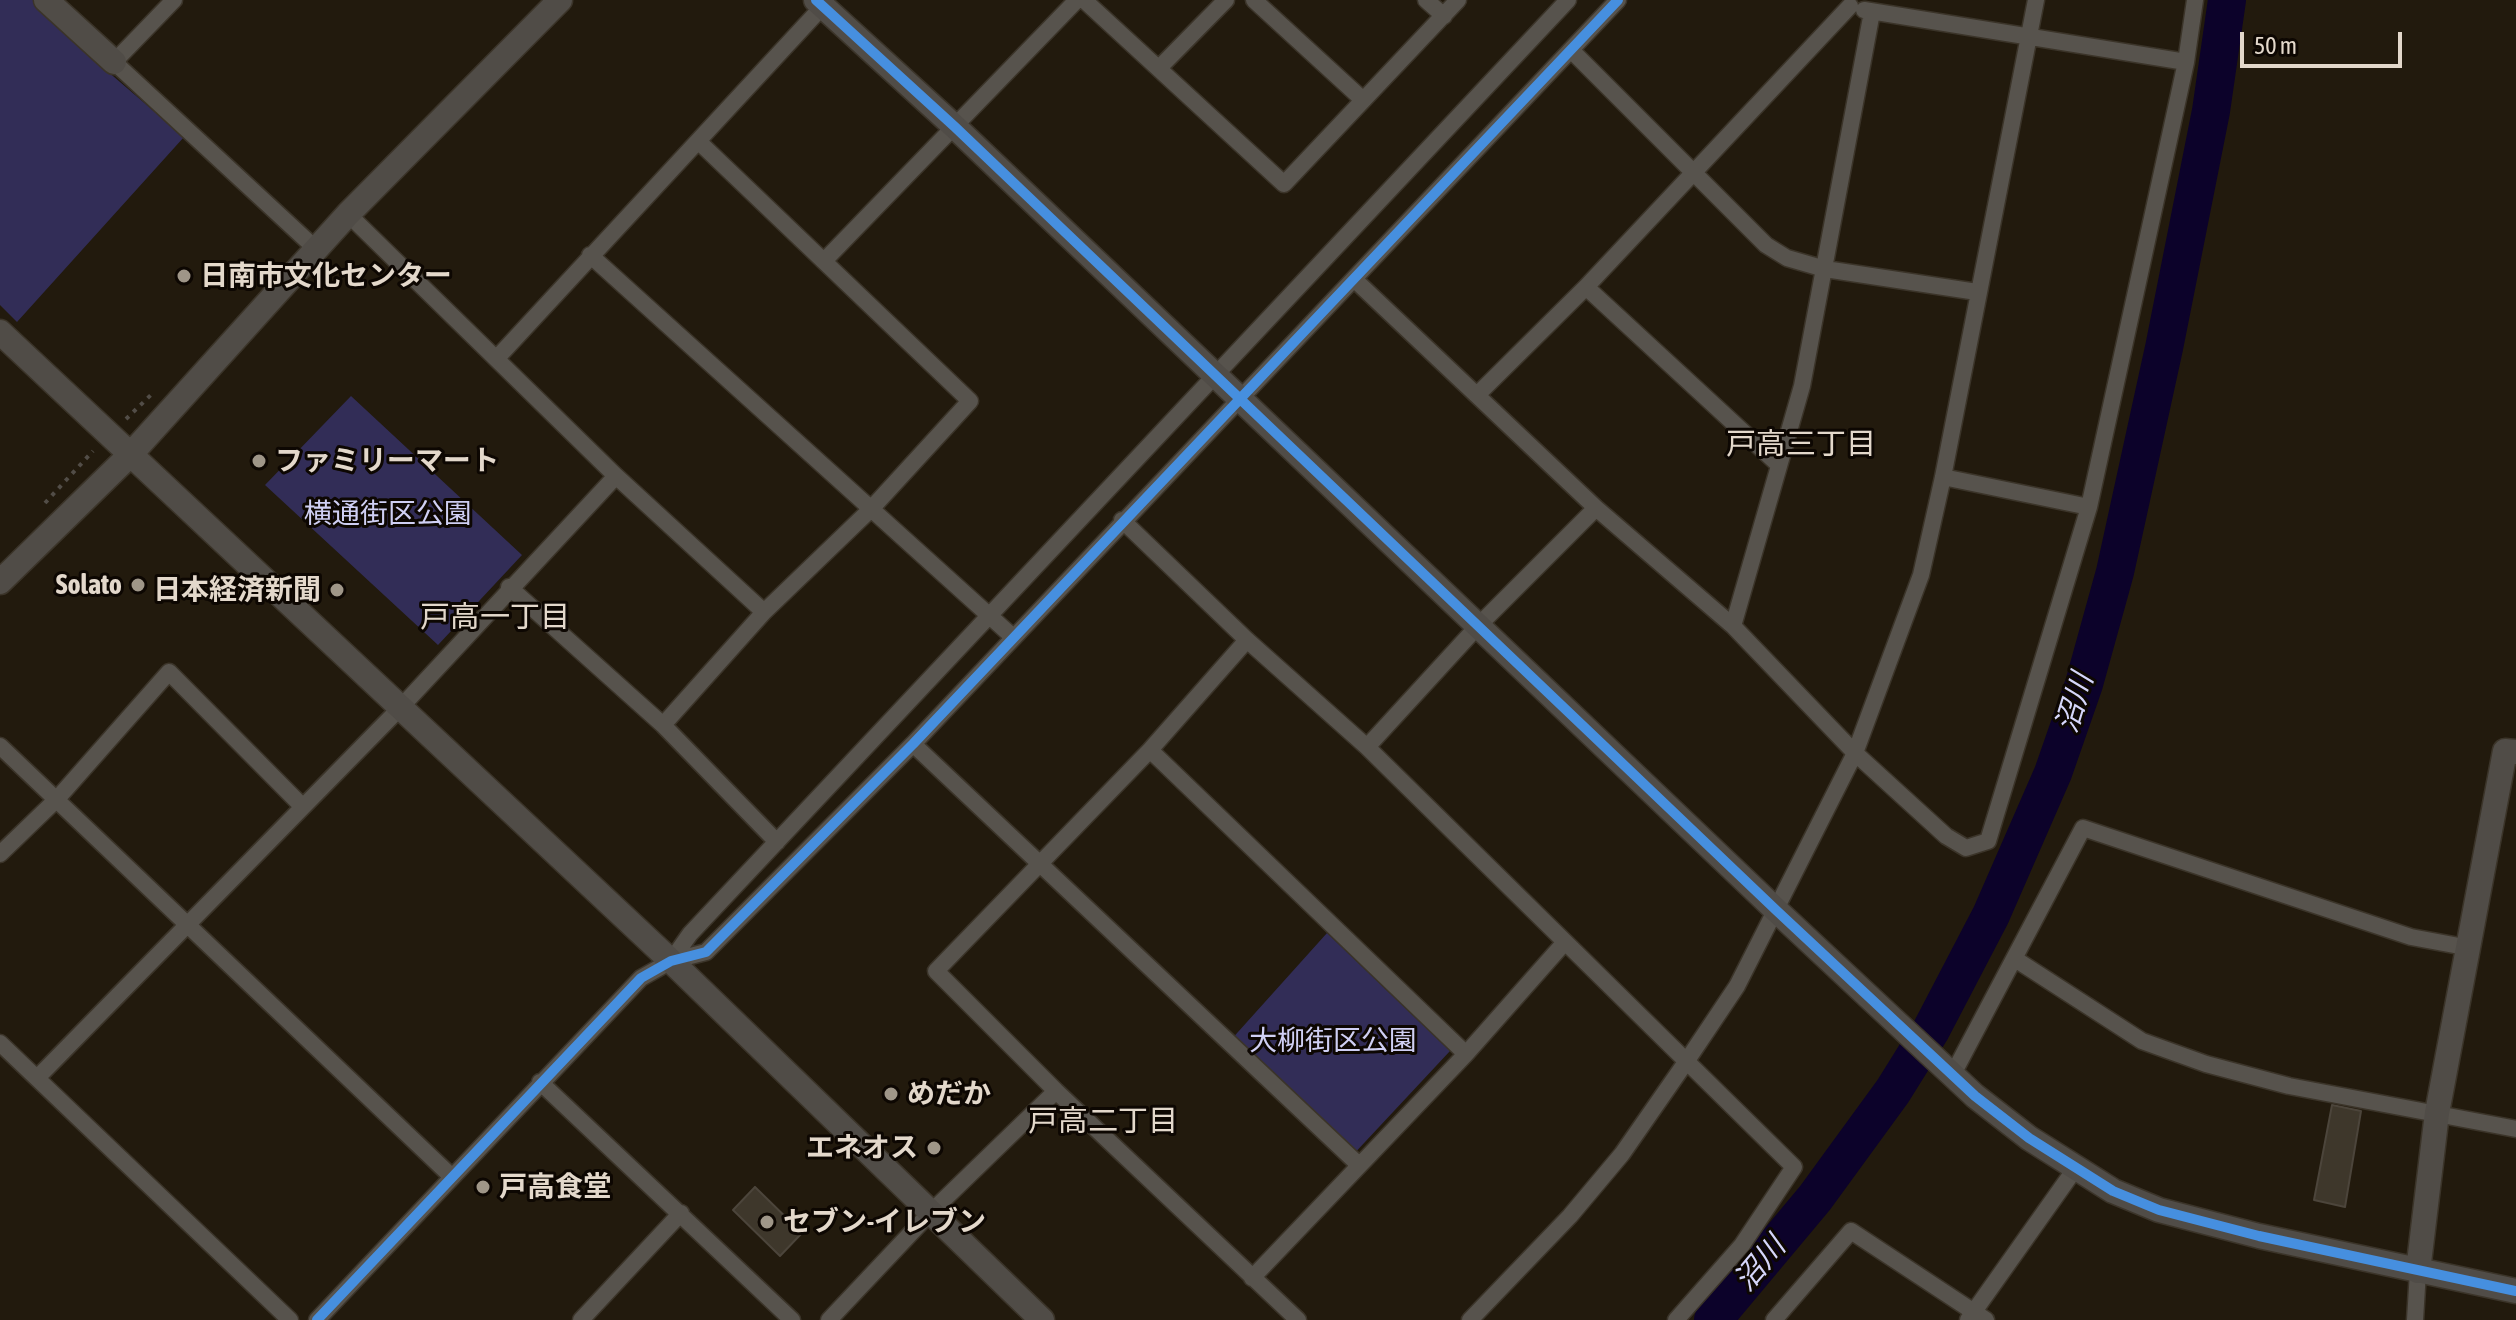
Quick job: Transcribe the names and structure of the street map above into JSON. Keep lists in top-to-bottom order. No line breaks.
{"districts":["戸高三丁目","戸高一丁目","戸高二丁目"],"water":["沼川"],"parks":["横通街区公園","大柳街区公園"],"places":["日南市文化センター","ファミリーマート","Solato","日本経済新聞","めだか","エネオス","戸高食堂","セブン-イレブン"],"scale_bar":"50 m"}
